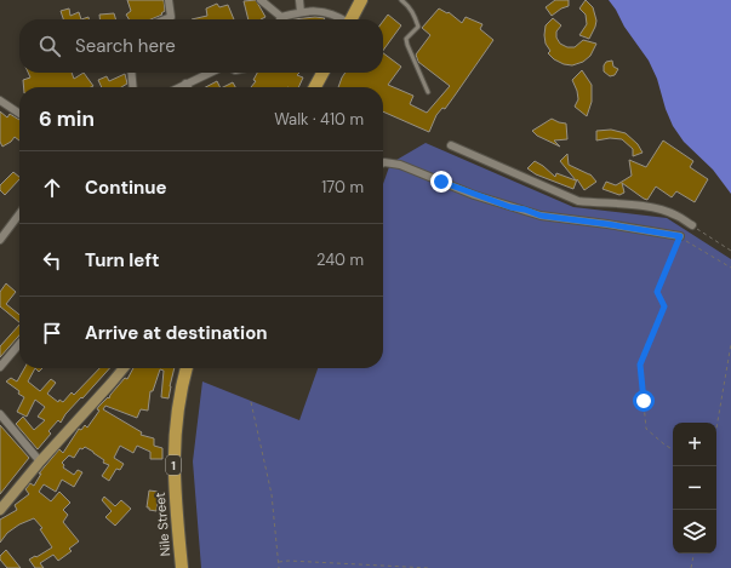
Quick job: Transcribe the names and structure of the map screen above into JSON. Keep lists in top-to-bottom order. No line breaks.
{"streets":{"main road":["1","Nile Street"]},"page":{"search":"Search here","heading":["6 min","Walk · 410 m"],"list":[["Continue","170 m"],["Turn left","240 m"],"Arrive at destination"],"map_buttons":["+","−"]}}
